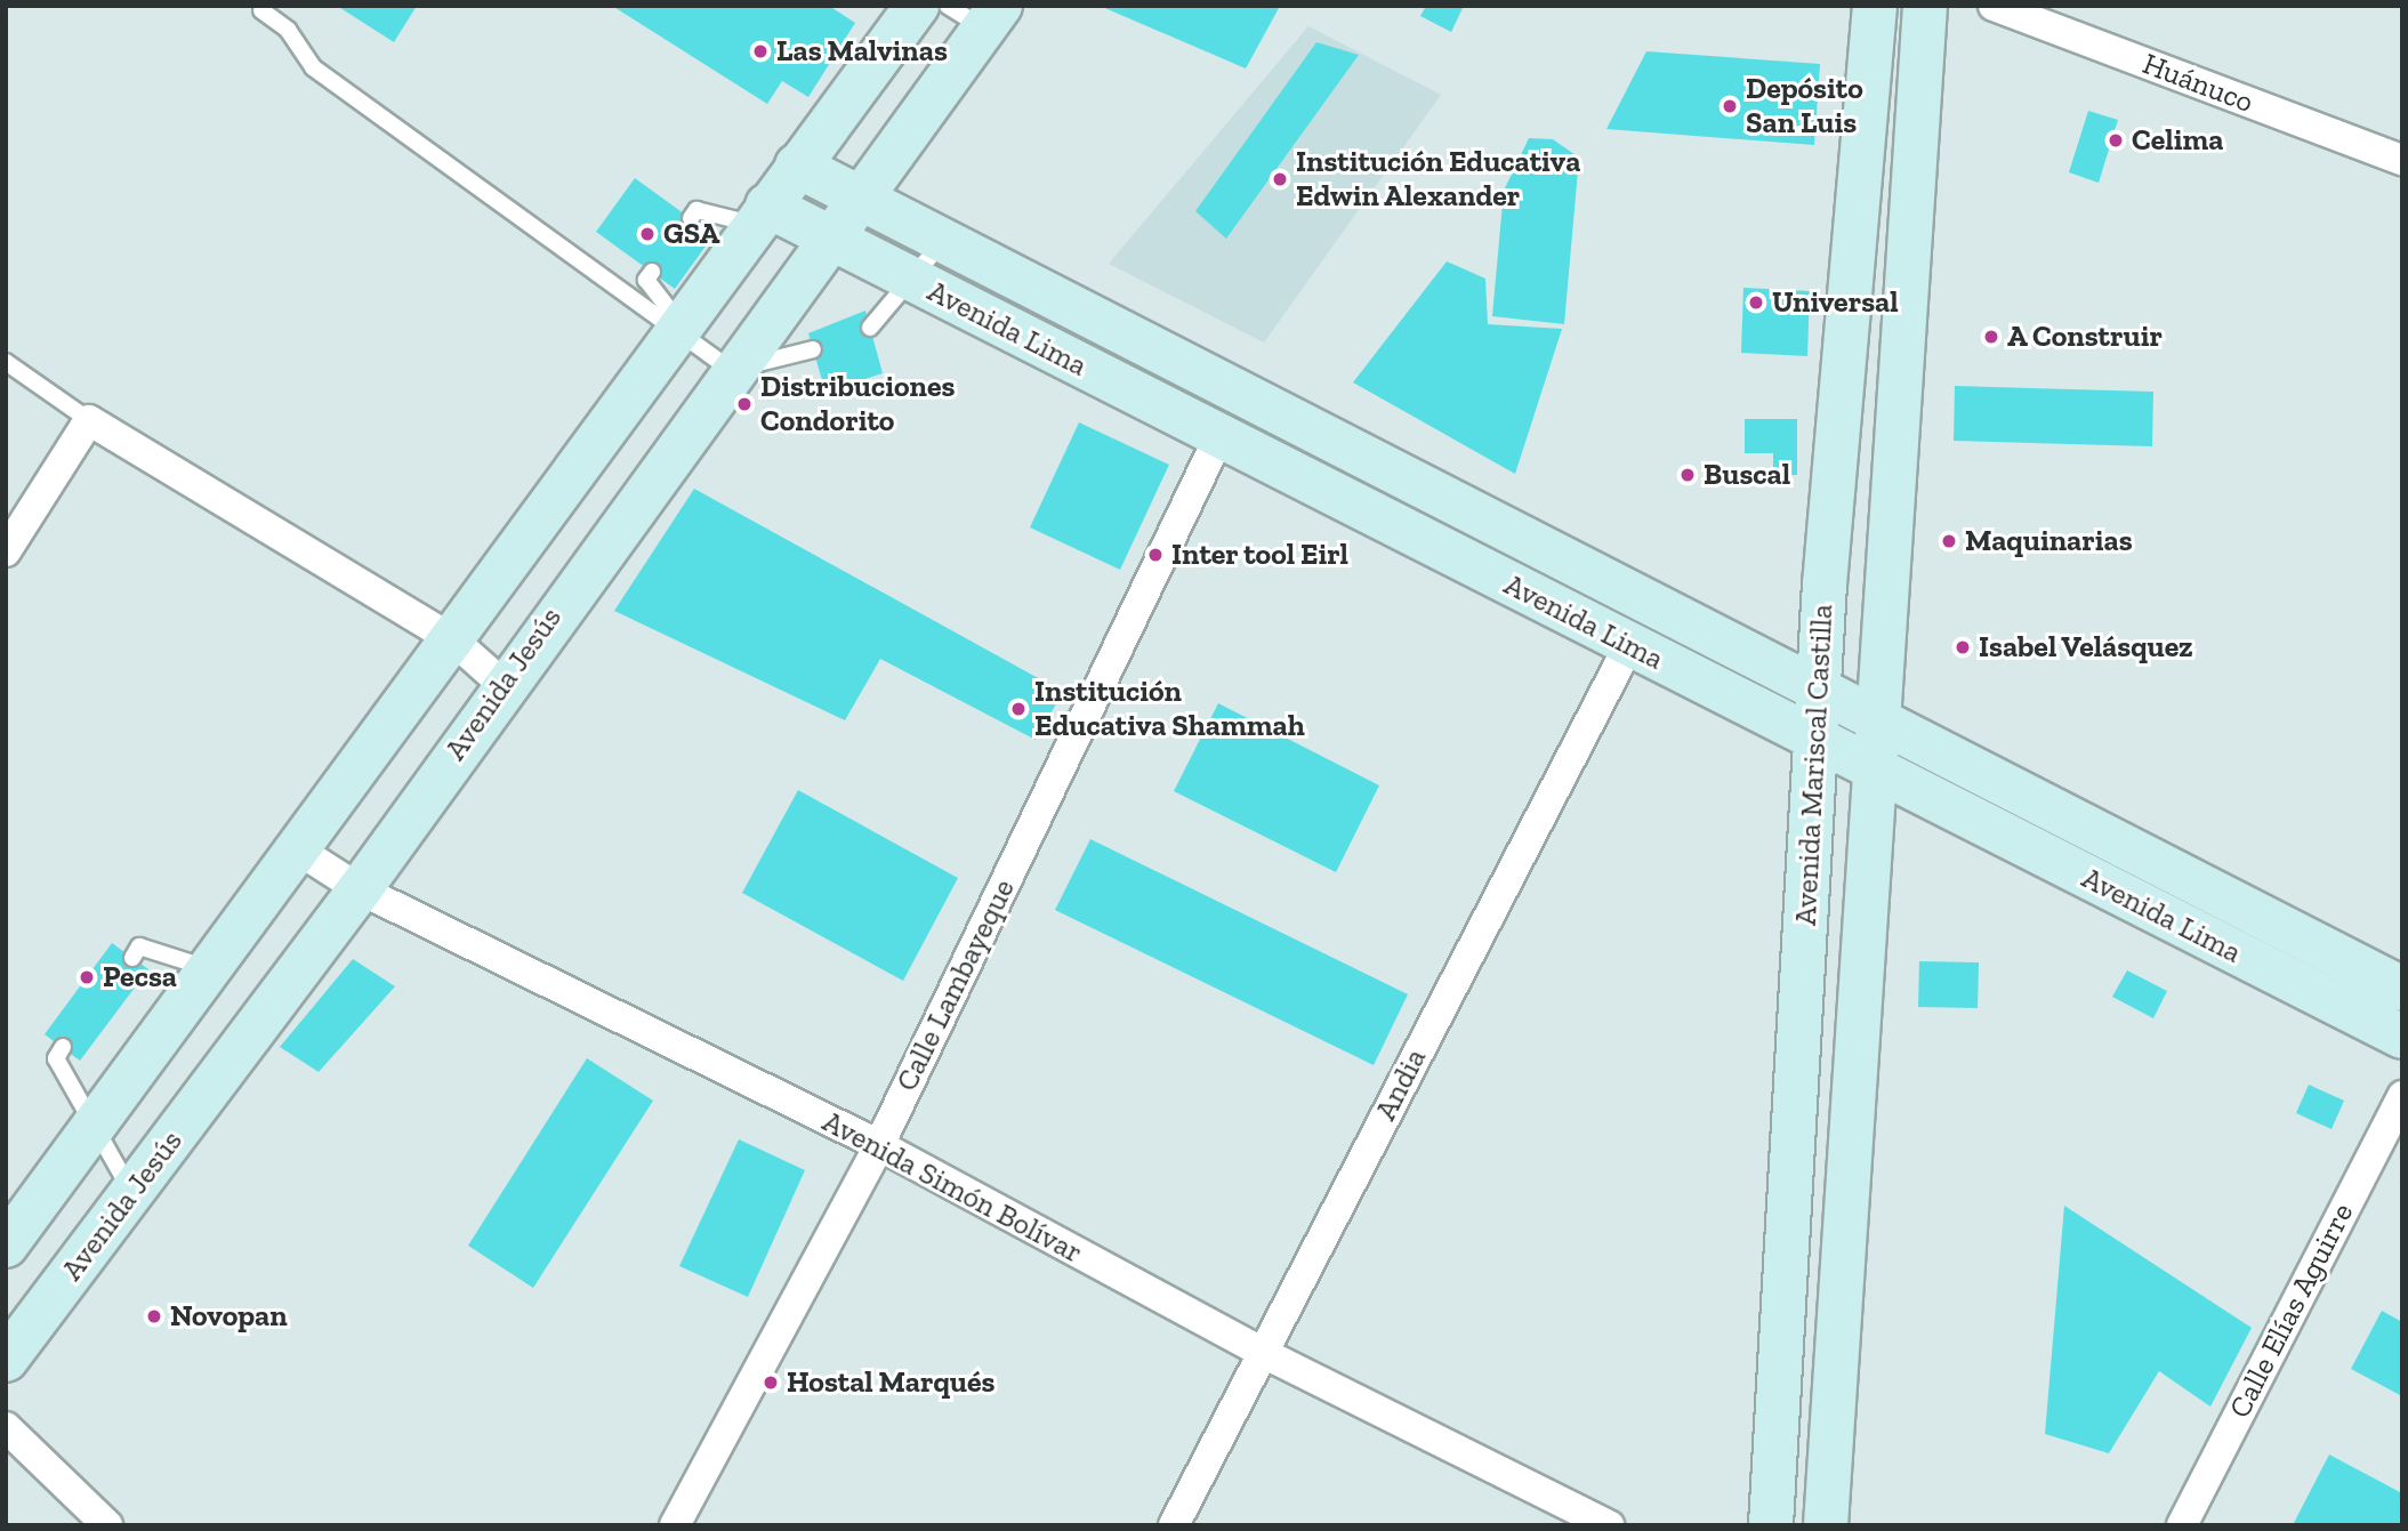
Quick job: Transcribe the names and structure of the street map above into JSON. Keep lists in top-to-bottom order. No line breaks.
{"streets":{"main road":["Avenida Lima","Avenida Jesús","Avenida Mariscal Castilla"],"street":["Huánuco","Calle Lambayeque","Andia","Avenida Simón Bolívar","Calle Elías Aguirre"]},"crossings":[["Avenida Lima","Avenida Jesús"],["Avenida Lima","Avenida Mariscal Castilla"],["Avenida Lima","Calle Lambayeque"],["Avenida Lima","Andia"],["Avenida Jesús","Avenida Simón Bolívar"],["Calle Lambayeque","Avenida Simón Bolívar"],["Andia","Avenida Simón Bolívar"]],"places":["Las Malvinas","Depósito San Luis","Celima","Institución Educativa Edwin Alexander","GSA","Universal","A Construir","Distribuciones Condorito","Buscal","Maquinarias","Inter tool Eirl","Isabel Velásquez","Institución Educativa Shammah","Pecsa","Novopan","Hostal Marqués"]}
